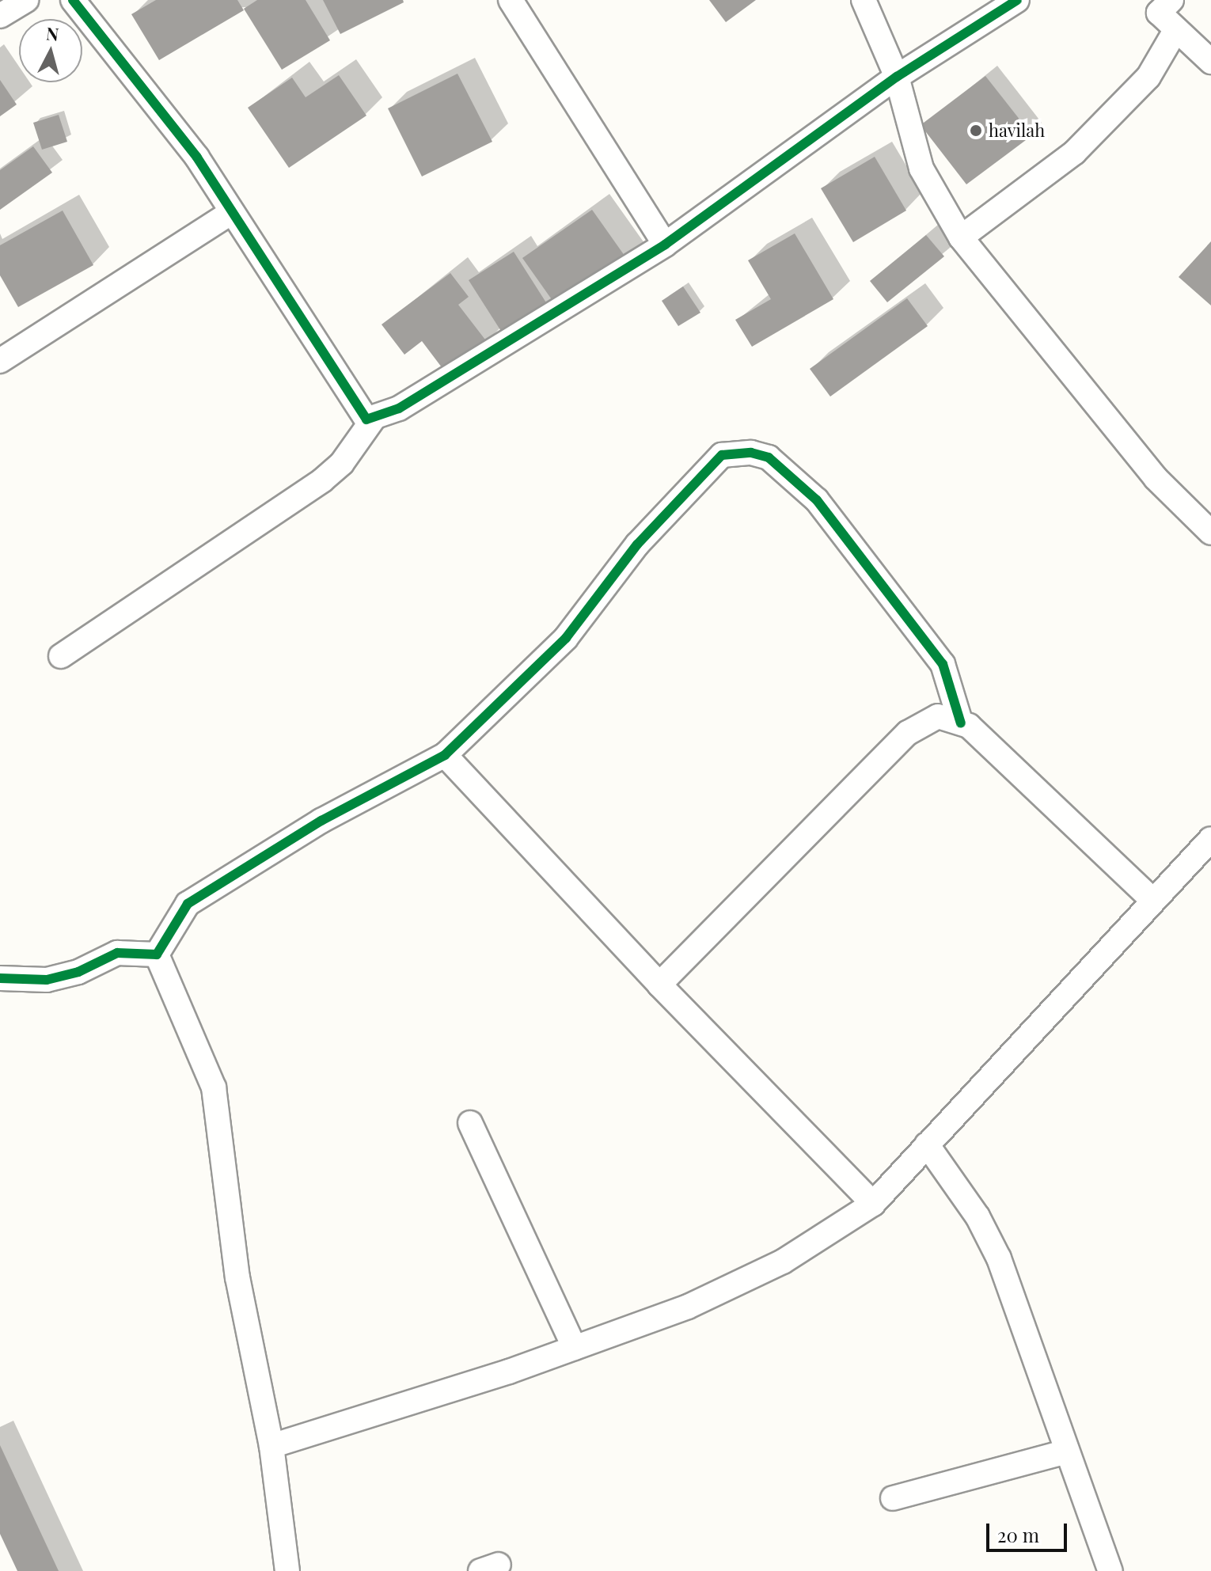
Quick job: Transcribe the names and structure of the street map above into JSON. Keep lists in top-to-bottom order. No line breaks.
{"places":["havilah"],"scale_bar":"20 m","north":"top"}
